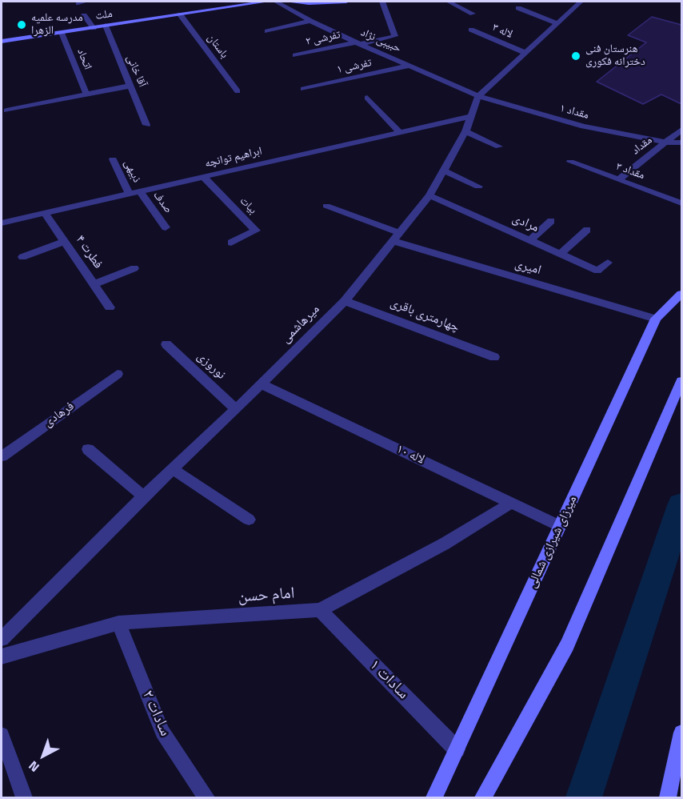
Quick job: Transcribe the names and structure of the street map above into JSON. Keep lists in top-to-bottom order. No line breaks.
{"streets":{"street":["ملت","لاله ۳","تفرشی ۲","حبیبی نژاد","باستان","اتحاد","تفرشی ۱","آقا خانی","مقداد ۱","مقداد","ابراهیم توانچه","ذبیهی","مقداد ۳","صدف","بیات","مرادی","فطرت ۴","امیری","چهارمتری باقری","میرهاشمی","نوروزی","فرهادی","لاله ۱۰","میرزای شیرازی شمالی","امام حسن","سادات ۱","سادات ۲"]},"crossings":[["ملت","باستان"],["ملت","اتحاد"],["ملت","آقا خانی"],["لاله ۳","میرهاشمی"],["تفرشی ۲","حبیبی نژاد"],["حبیبی نژاد","تفرشی ۱"],["حبیبی نژاد","مقداد ۱"],["حبیبی نژاد","میرهاشمی"],["مقداد ۱","مقداد"],["مقداد ۱","میرهاشمی"],["مقداد","مقداد ۳"],["ابراهیم توانچه","ذبیهی"],["ابراهیم توانچه","صدف"],["ابراهیم توانچه","بیات"],["ابراهیم توانچه","فطرت ۴"],["ابراهیم توانچه","میرهاشمی"],["مرادی","میرهاشمی"],["امیری","میرهاشمی"],["امیری","میرزای شیرازی شمالی"],["چهارمتری باقری","میرهاشمی"],["میرهاشمی","نوروزی"],["میرهاشمی","لاله ۱۰"],["لاله ۱۰","میرزای شیرازی شمالی"],["لاله ۱۰","امام حسن"],["میرزای شیرازی شمالی","سادات ۱"],["امام حسن","سادات ۱"],["امام حسن","سادات ۲"]],"places":["مدرسه علمیه الزهرا","هنرستان فنی دخترانه فکوری"],"north":"bottom left"}
